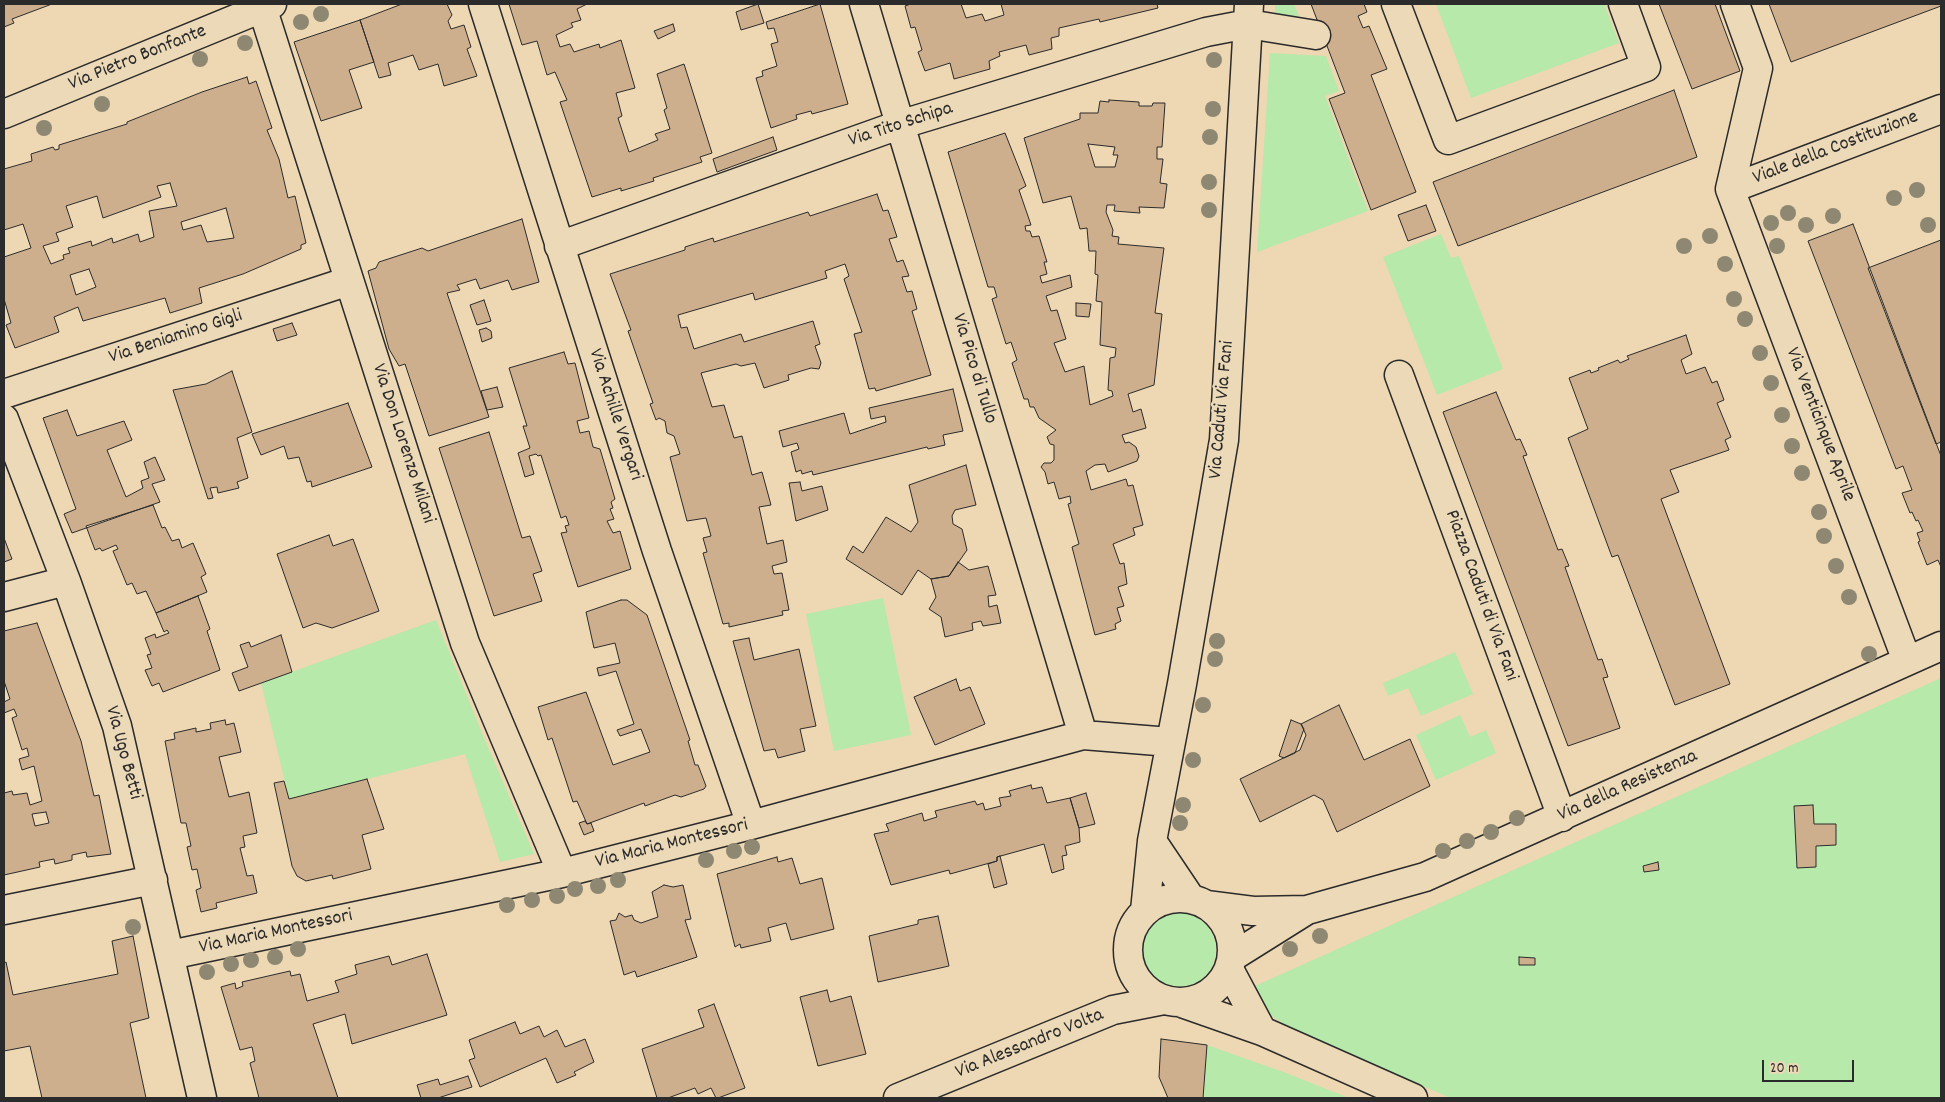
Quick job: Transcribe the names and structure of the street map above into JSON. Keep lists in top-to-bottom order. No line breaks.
{"streets":{"street":["Via Pietro Bonfante","Via Tito Schipa","Viale della Costituzione","Via Beniamino Gigli","Via Pico di Tullo","Via Caduti Via Fani","Via Achille Vergari","Via Venticinque Aprile","Via Don Lorenzo Milani","Piazza Caduti di Via Fani","Via Ugo Betti","Via della Resistenza","Via Maria Montessori","Via Alessandro Volta"]},"crossings":[["Via Pietro Bonfante","Via Don Lorenzo Milani"],["Via Tito Schipa","Via Pico di Tullo"],["Via Tito Schipa","Via Caduti Via Fani"],["Via Tito Schipa","Via Achille Vergari"],["Viale della Costituzione","Via Venticinque Aprile"],["Via Beniamino Gigli","Via Don Lorenzo Milani"],["Via Pico di Tullo","Via Maria Montessori"],["Via Caduti Via Fani","Via della Resistenza"],["Via Caduti Via Fani","Via Maria Montessori"],["Via Caduti Via Fani","Via Alessandro Volta"],["Via Achille Vergari","Via Maria Montessori"],["Via Venticinque Aprile","Via della Resistenza"],["Via Don Lorenzo Milani","Via Maria Montessori"],["Piazza Caduti di Via Fani","Via della Resistenza"],["Via Ugo Betti","Via Maria Montessori"],["Via della Resistenza","Via Alessandro Volta"]],"scale_bar":"20 m"}
